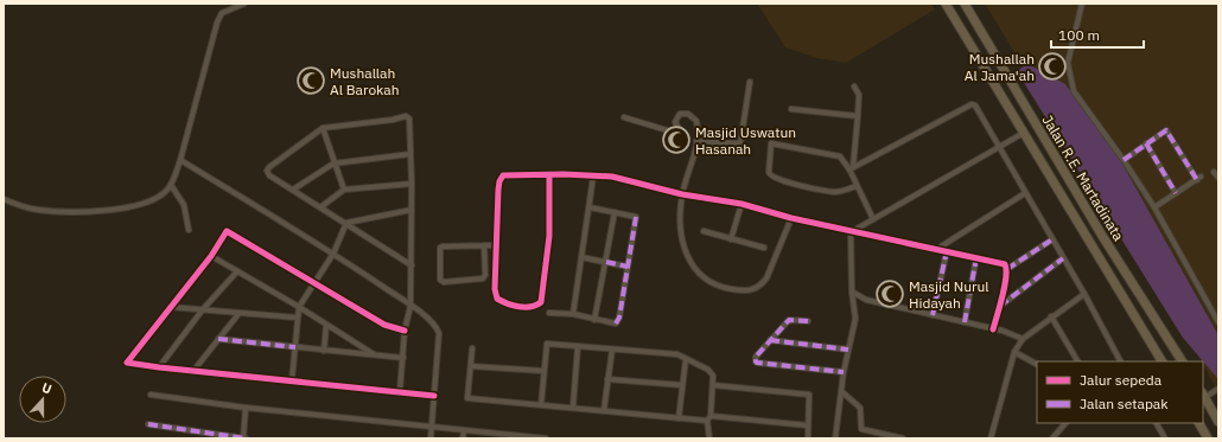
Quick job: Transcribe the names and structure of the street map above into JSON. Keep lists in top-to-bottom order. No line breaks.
{"streets":{"highway":["Jalan R.E. Martadinata"]},"places":{"mosque":["Mushallah Al Jama'ah","Mushallah Al Barokah","Masjid Uswatun Hasanah","Masjid Nurul Hidayah"]},"legend":["Jalur sepeda","Jalan setapak"],"scale_bar":"100 m","north":"top"}
